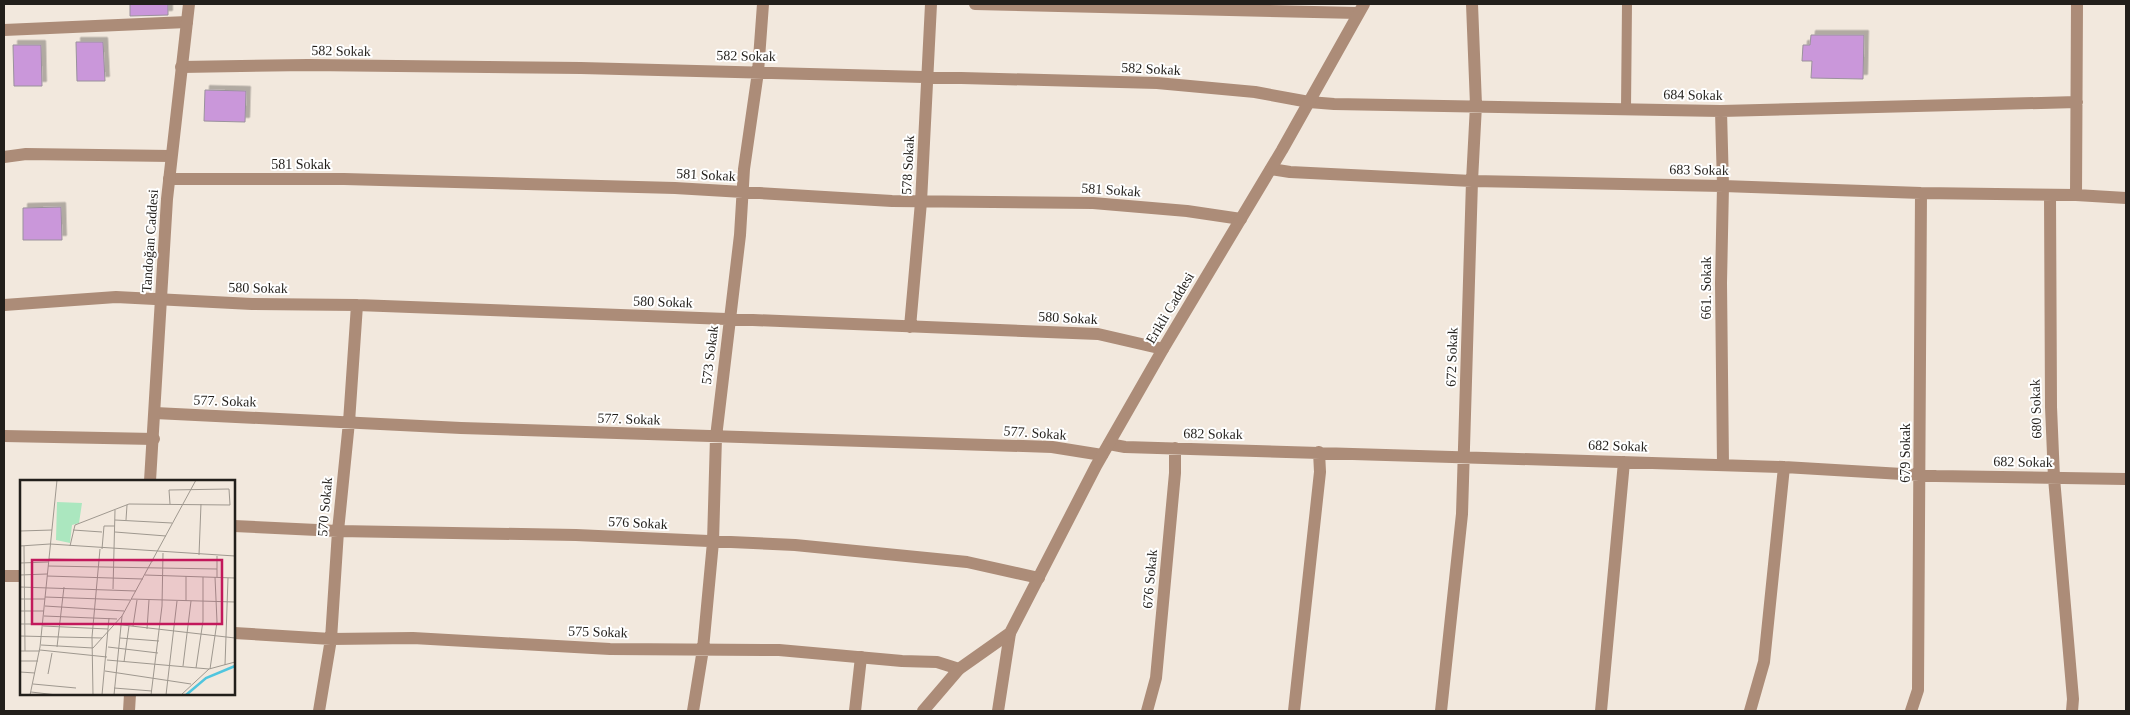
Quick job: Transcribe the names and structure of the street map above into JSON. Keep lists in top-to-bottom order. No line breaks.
{"streets":{"street":["582 Sokak","684 Sokak","581 Sokak","578 Sokak","683 Sokak","Tandoğan Caddesi","580 Sokak","661. Sokak","Erikli Caddesi","573 Sokak","672 Sokak","577. Sokak","680 Sokak","682 Sokak","679 Sokak","570 Sokak","576 Sokak","676 Sokak","575 Sokak"]},"crossings":[["582 Sokak","684 Sokak"],["582 Sokak","578 Sokak"],["582 Sokak","Tandoğan Caddesi"],["582 Sokak","Erikli Caddesi"],["582 Sokak","573 Sokak"],["684 Sokak","661. Sokak"],["684 Sokak","Erikli Caddesi"],["684 Sokak","672 Sokak"],["581 Sokak","578 Sokak"],["581 Sokak","Tandoğan Caddesi"],["581 Sokak","Erikli Caddesi"],["581 Sokak","573 Sokak"],["578 Sokak","580 Sokak"],["683 Sokak","661. Sokak"],["683 Sokak","Erikli Caddesi"],["683 Sokak","672 Sokak"],["683 Sokak","680 Sokak"],["683 Sokak","679 Sokak"],["Tandoğan Caddesi","580 Sokak"],["Tandoğan Caddesi","577. Sokak"],["580 Sokak","Erikli Caddesi"],["580 Sokak","573 Sokak"],["580 Sokak","570 Sokak"],["661. Sokak","682 Sokak"],["Erikli Caddesi","577. Sokak"],["Erikli Caddesi","682 Sokak"],["Erikli Caddesi","576 Sokak"],["573 Sokak","577. Sokak"],["573 Sokak","576 Sokak"],["573 Sokak","575 Sokak"],["672 Sokak","682 Sokak"],["577. Sokak","570 Sokak"],["680 Sokak","682 Sokak"],["682 Sokak","679 Sokak"],["682 Sokak","676 Sokak"],["570 Sokak","576 Sokak"],["570 Sokak","575 Sokak"]]}
